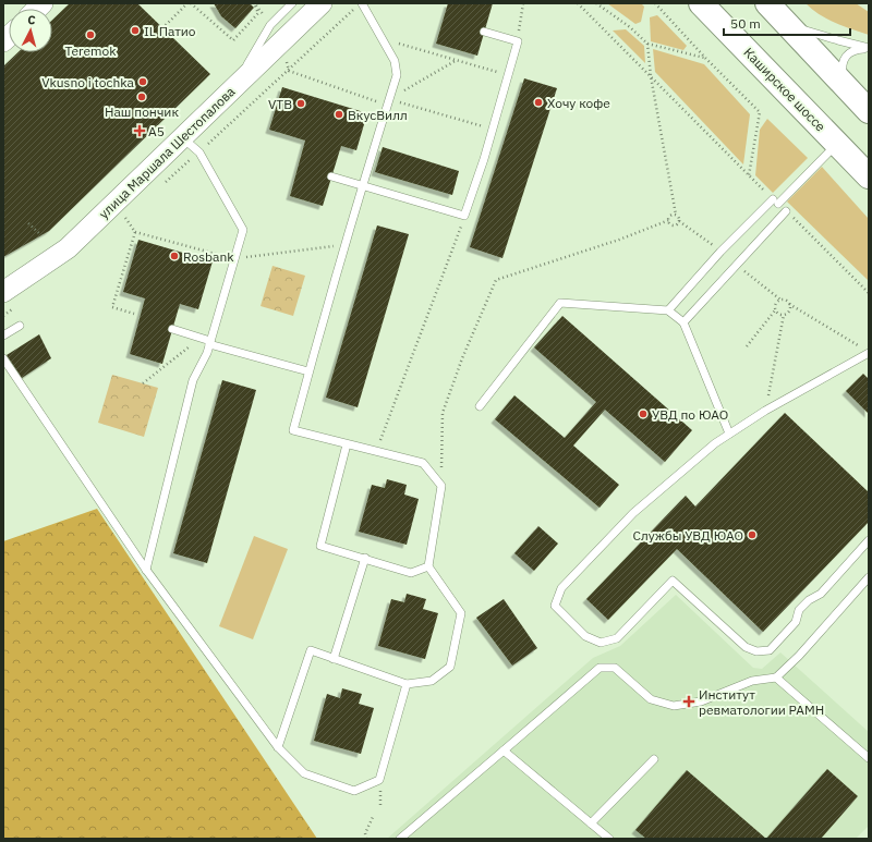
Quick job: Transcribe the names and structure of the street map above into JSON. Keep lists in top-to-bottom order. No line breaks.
{"streets":{"main road":["Каширское шоссе"],"street":["улица Маршала Шестопалова"]},"places":{"other":["IL Патио","Teremok","Vkusno i tochka","Наш пончик","Хочу кофе","VTB","ВкусВилл","Rosbank","УВД по ЮАО","Службы УВД ЮАО"],"health":["А5","Институт ревматологии РАМН"]},"scale_bar":"50 m","north":"top"}
